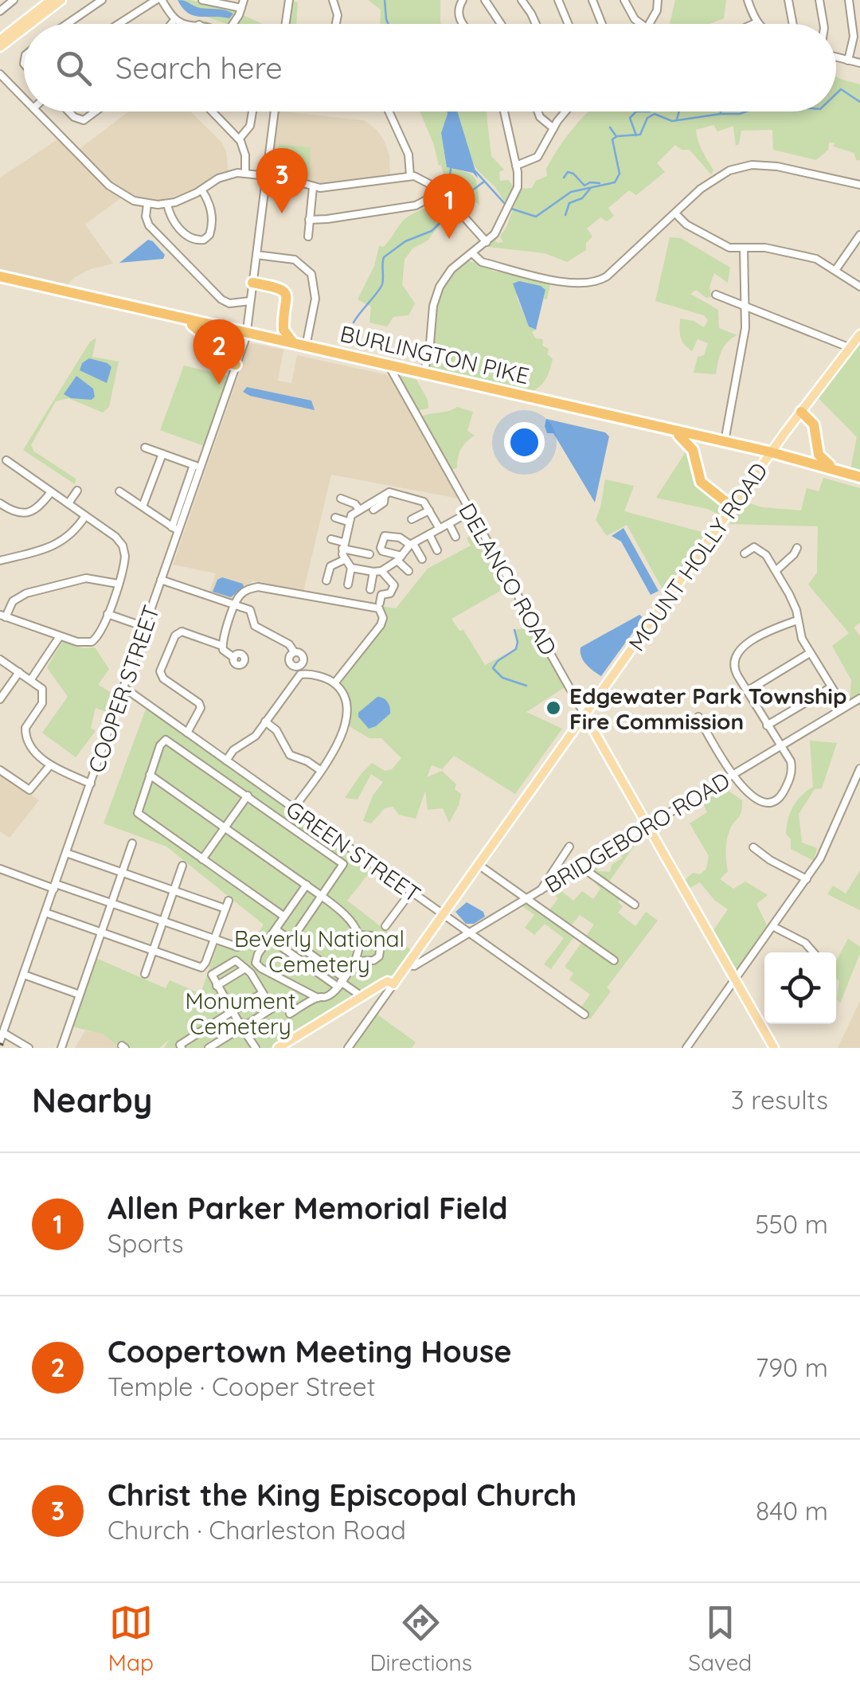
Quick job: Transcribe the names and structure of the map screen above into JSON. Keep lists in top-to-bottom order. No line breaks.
{"streets":{"highway":["BURLINGTON PIKE"],"main road":["MOUNT HOLLY ROAD","DELANCO ROAD","BRIDGEBORO ROAD"],"street":["COOPER STREET","GREEN STREET"]},"crossings":[["BURLINGTON PIKE","MOUNT HOLLY ROAD"],["BURLINGTON PIKE","DELANCO ROAD"],["BURLINGTON PIKE","COOPER STREET"],["MOUNT HOLLY ROAD","DELANCO ROAD"],["MOUNT HOLLY ROAD","BRIDGEBORO ROAD"],["MOUNT HOLLY ROAD","GREEN STREET"],["DELANCO ROAD","BRIDGEBORO ROAD"],["COOPER STREET","GREEN STREET"],["BRIDGEBORO ROAD","GREEN STREET"]],"parks":["Beverly National Cemetery","Monument Cemetery"],"places":["Edgewater Park Township Fire Commission"],"page":{"search":"Search here","pins":["3","1","2"],"heading":["Nearby","3 results"],"list":[{"mark":"1","name":"Allen Parker Memorial Field","note":"Sports","value":"550 m"},{"mark":"2","name":"Coopertown Meeting House","note":"Temple · Cooper Street","value":"790 m"},{"mark":"3","name":"Christ the King Episcopal Church","note":"Church · Charleston Road","value":"840 m"}],"nav":["Map","Directions","Saved"]}}
